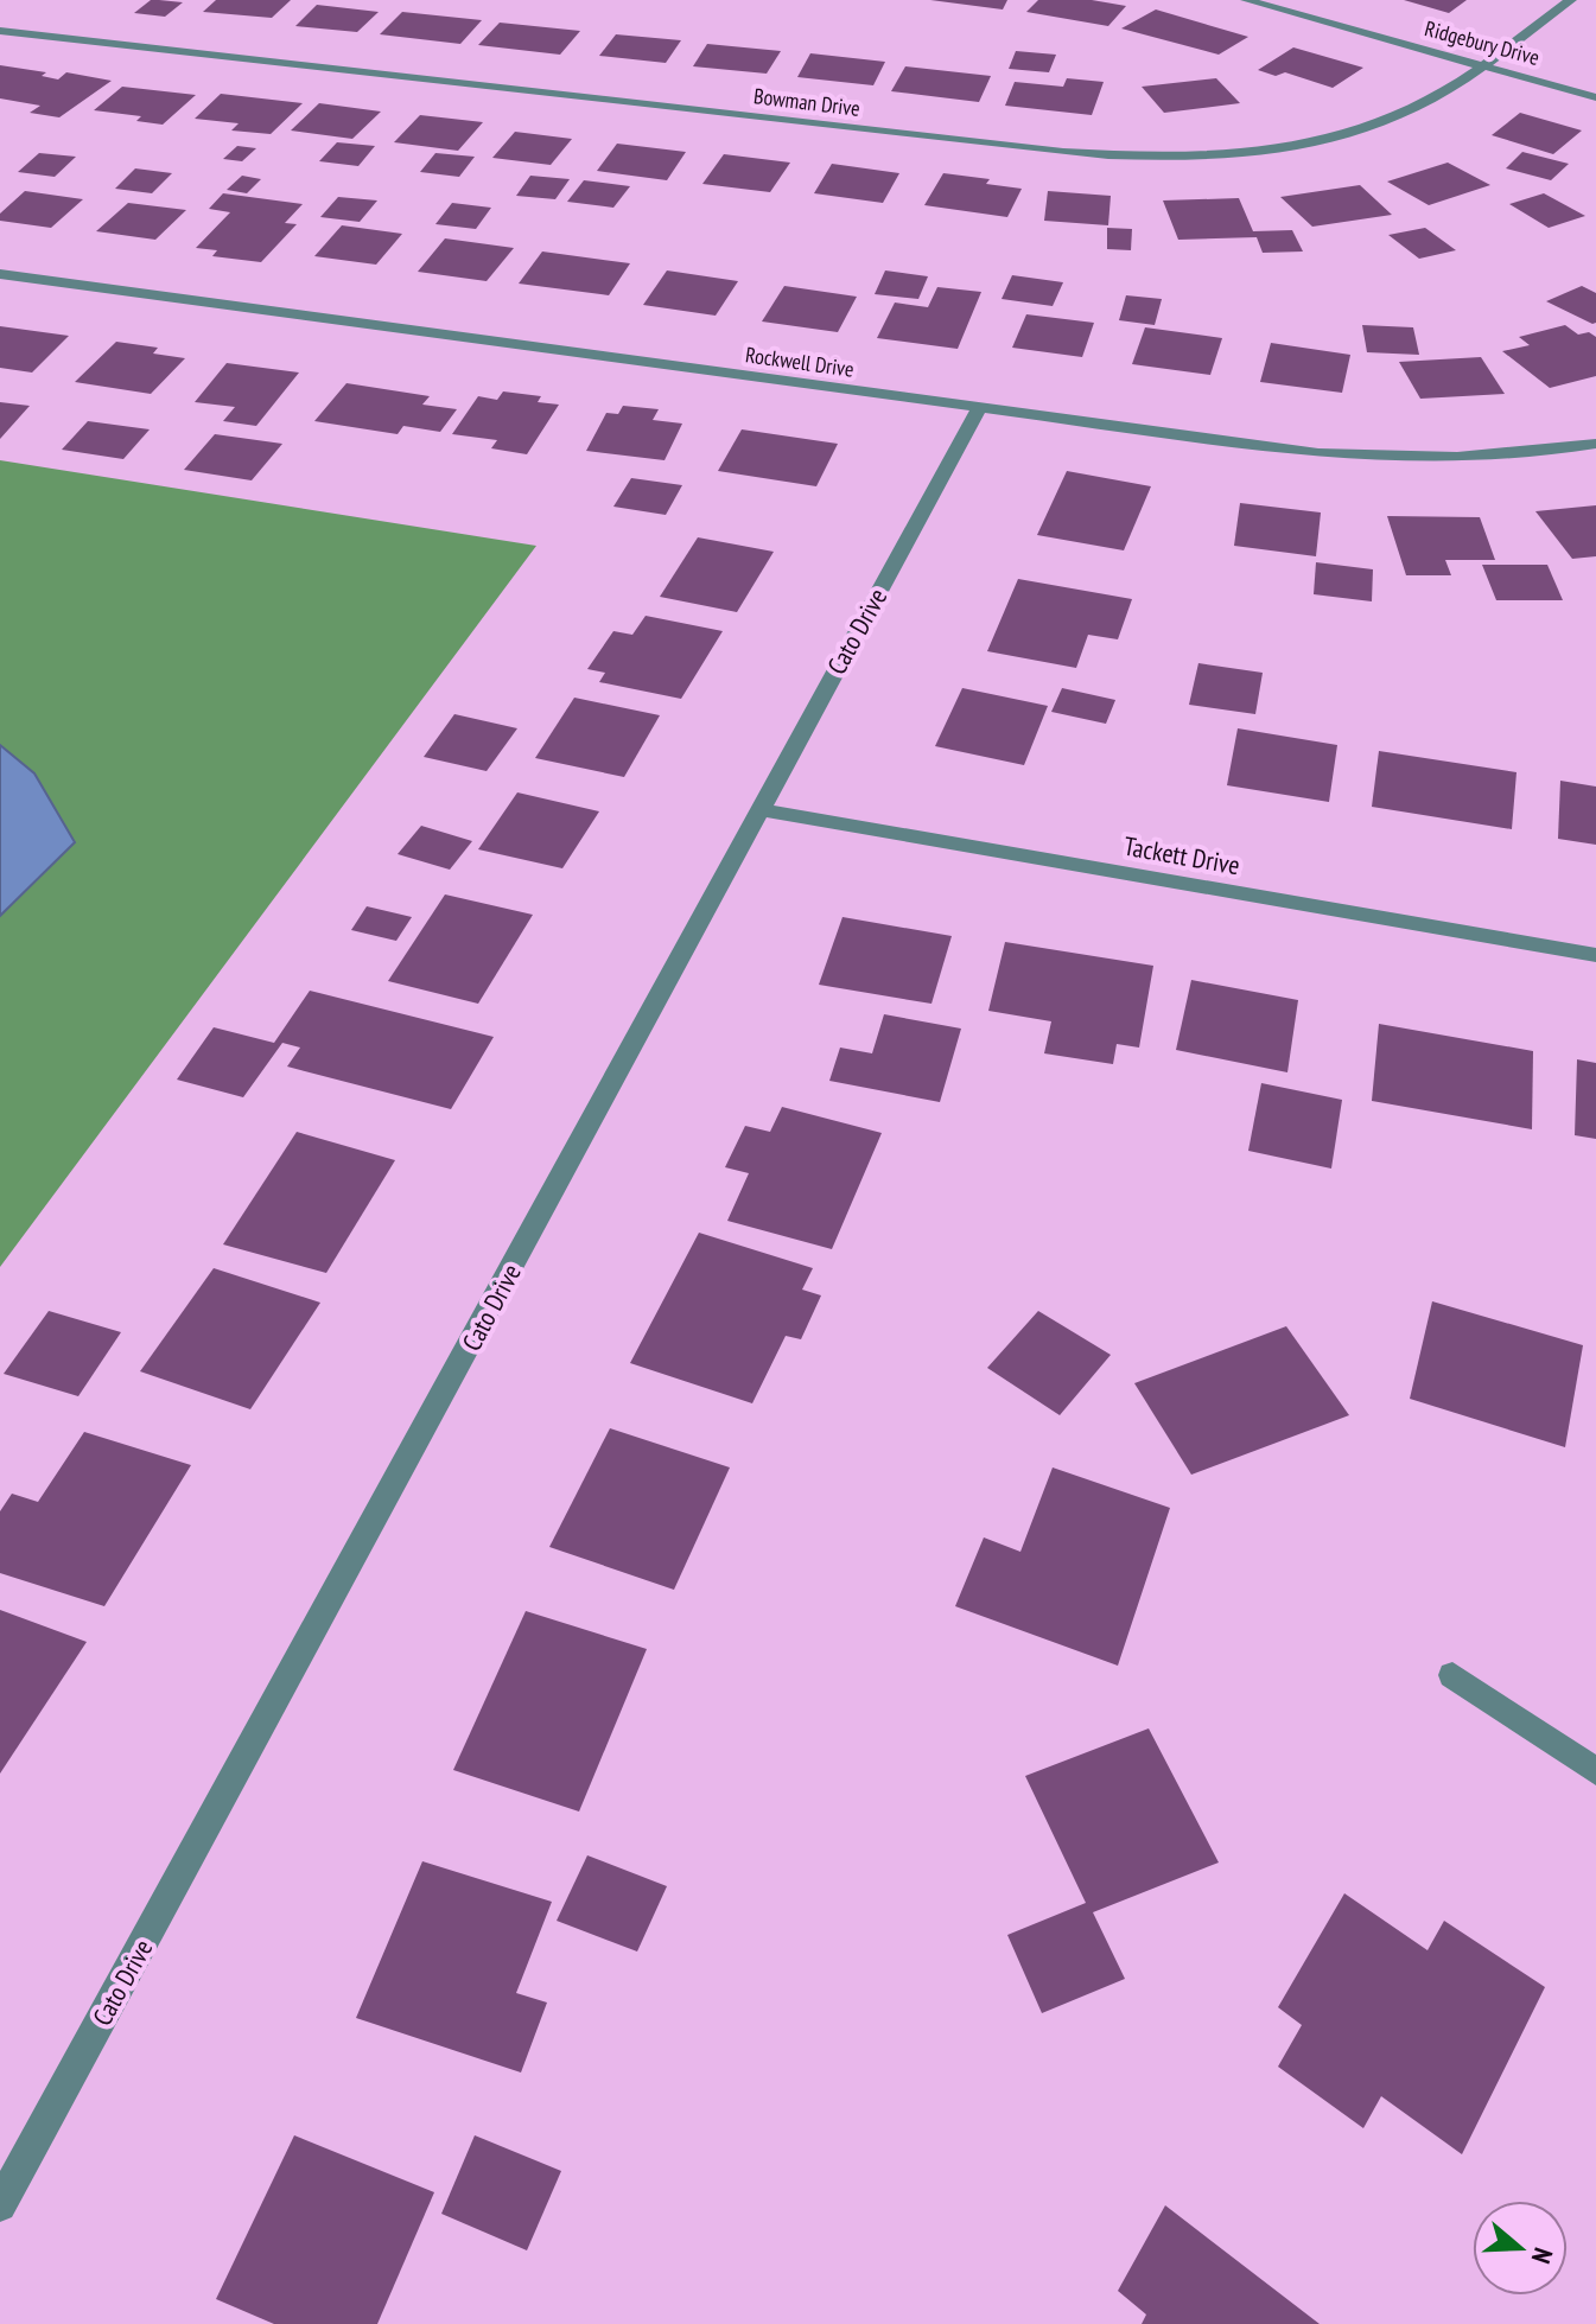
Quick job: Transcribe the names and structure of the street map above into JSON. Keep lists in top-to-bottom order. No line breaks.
{"streets":{"street":["Ridgebury Drive","Bowman Drive","Rockwell Drive","Cato Drive","Tackett Drive"]},"crossings":[["Ridgebury Drive","Bowman Drive"],["Rockwell Drive","Cato Drive"],["Cato Drive","Tackett Drive"]],"north":"right"}
